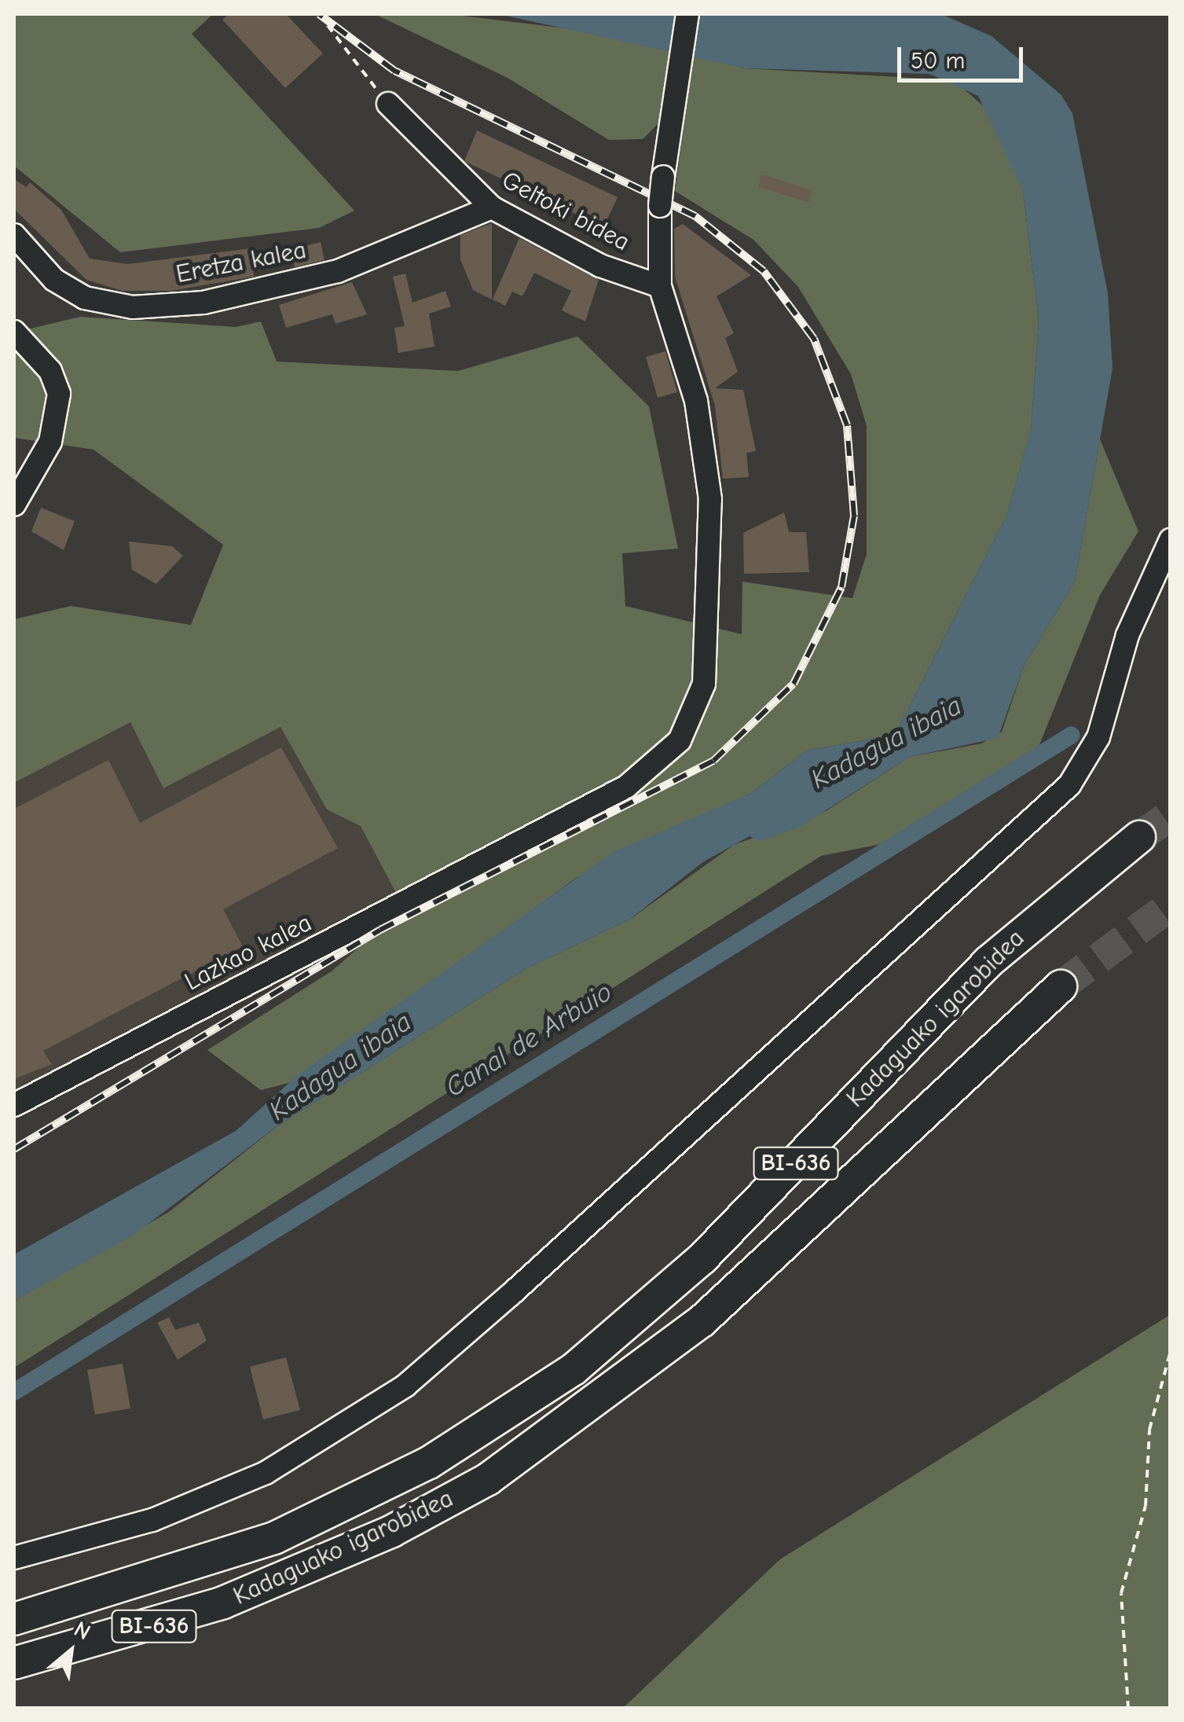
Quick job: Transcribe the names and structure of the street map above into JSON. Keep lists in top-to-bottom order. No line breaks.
{"streets":{"highway":["Kadaguako igarobidea","BI-636"],"street":["Geltoki bidea","Eretza kalea","Lazkao kalea"]},"crossings":[["Geltoki bidea","Eretza kalea"],["Geltoki bidea","Lazkao kalea"]],"water":["Kadagua ibaia","Canal de Arbuio"],"scale_bar":"50 m","north":"top right"}
